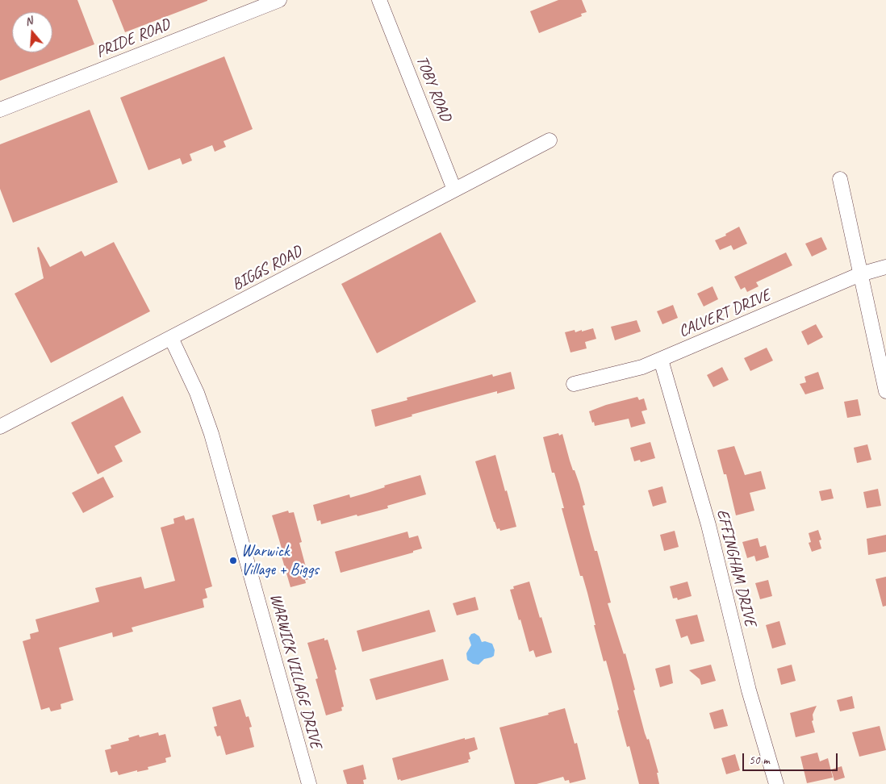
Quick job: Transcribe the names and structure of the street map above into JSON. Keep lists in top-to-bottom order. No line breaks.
{"streets":{"street":["PRIDE ROAD","TOBY ROAD","BIGGS ROAD","CALVERT DRIVE","EFFINGHAM DRIVE","WARWICK VILLAGE DRIVE"]},"crossings":[["TOBY ROAD","BIGGS ROAD"],["BIGGS ROAD","WARWICK VILLAGE DRIVE"],["CALVERT DRIVE","EFFINGHAM DRIVE"]],"places":["Warwick Village + Biggs"],"scale_bar":"50 m","north":"top"}
